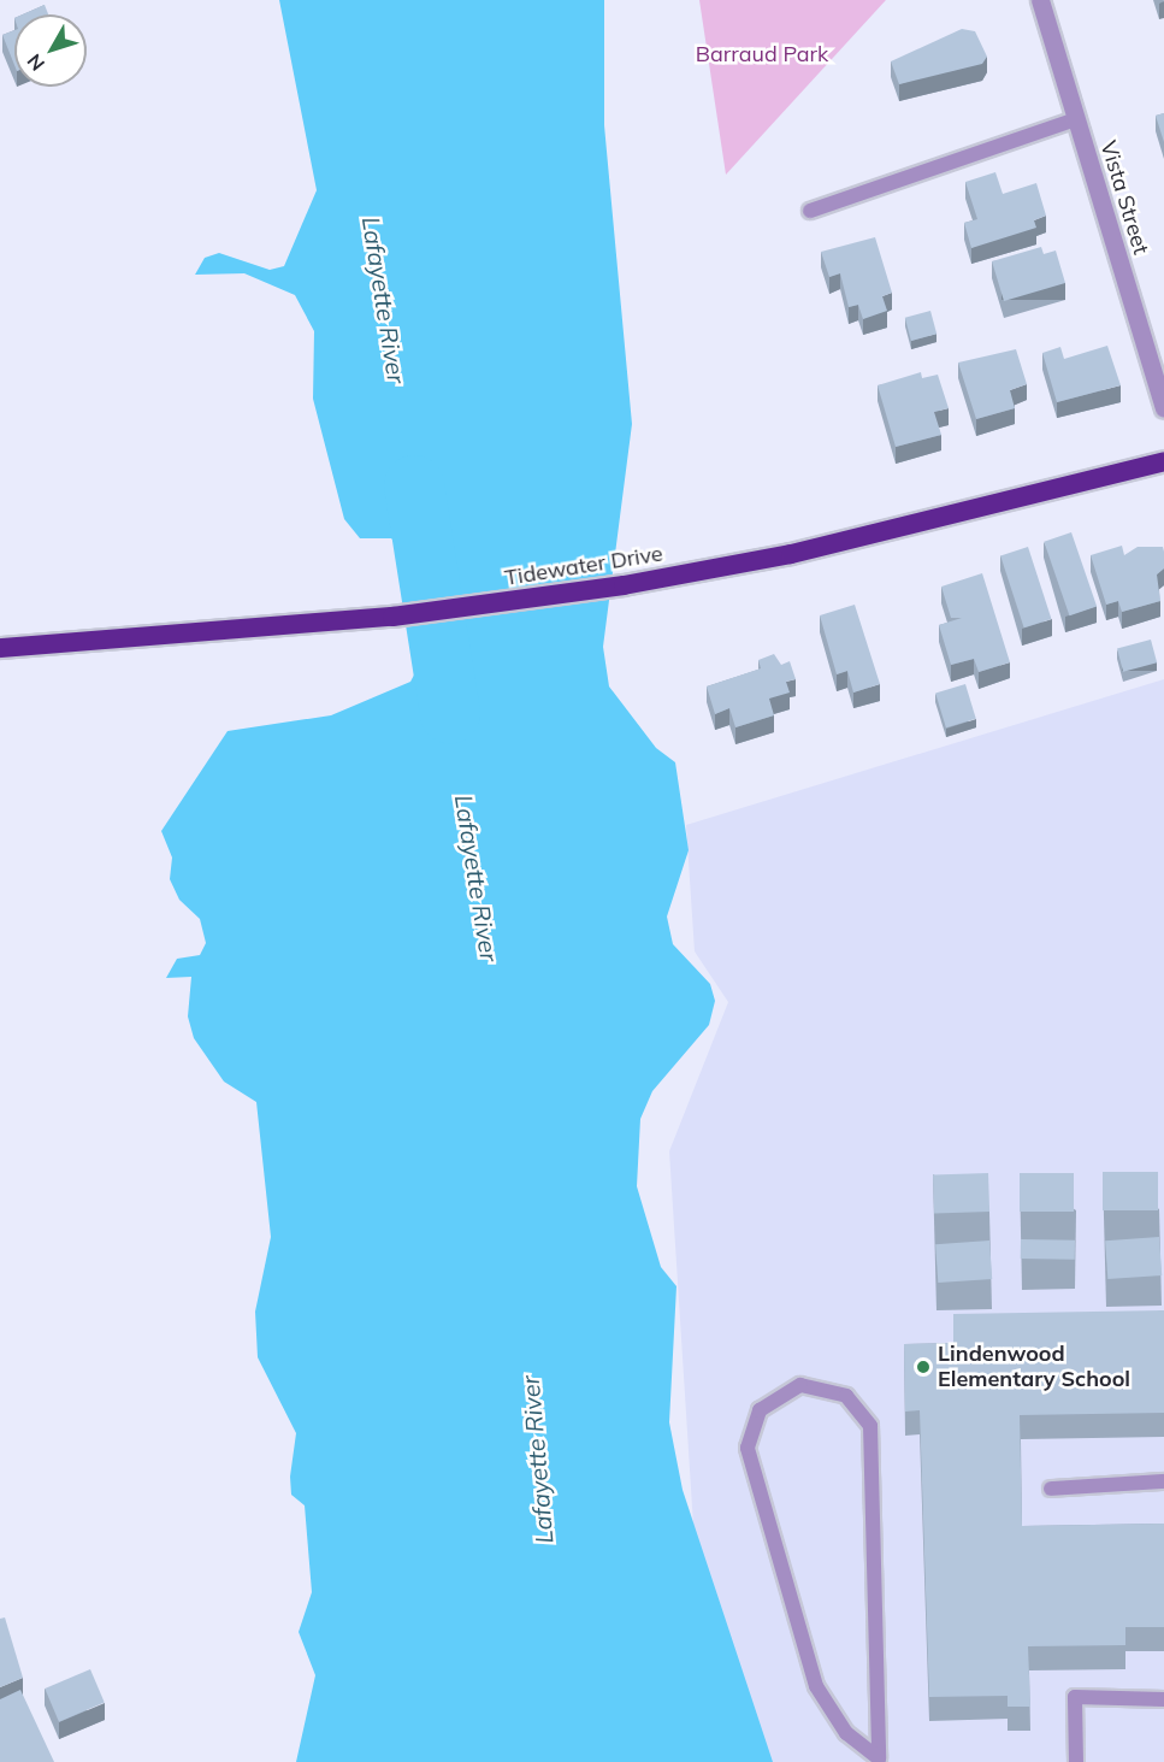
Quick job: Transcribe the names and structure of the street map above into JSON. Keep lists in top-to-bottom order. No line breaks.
{"streets":{"highway":["Tidewater Drive"],"street":["Vista Street"]},"water":["Lafayette River"],"parks":["Barraud Park"],"places":["Lindenwood Elementary School"],"north":"bottom left"}
